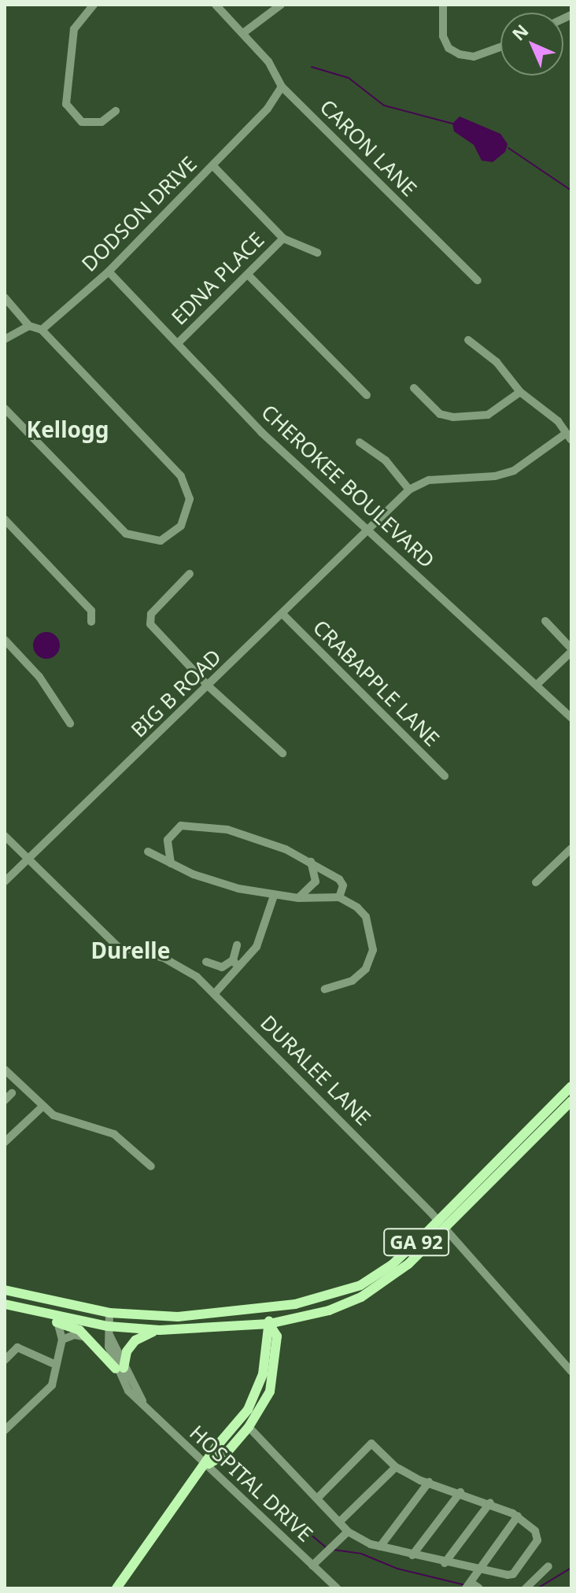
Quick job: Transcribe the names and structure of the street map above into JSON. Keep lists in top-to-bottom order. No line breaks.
{"streets":{"main road":["GA 92"],"street":["CARON LANE","DODSON DRIVE","EDNA PLACE","CHEROKEE BOULEVARD","CRABAPPLE LANE","BIG B ROAD","DURALEE LANE","HOSPITAL DRIVE"]},"crossings":[["CARON LANE","DODSON DRIVE"],["DODSON DRIVE","CHEROKEE BOULEVARD"],["EDNA PLACE","CHEROKEE BOULEVARD"],["CHEROKEE BOULEVARD","BIG B ROAD"],["CRABAPPLE LANE","BIG B ROAD"],["BIG B ROAD","DURALEE LANE"],["DURALEE LANE","GA 92"],["GA 92","HOSPITAL DRIVE"]],"districts":["Kellogg","Durelle"],"north":"top left"}
